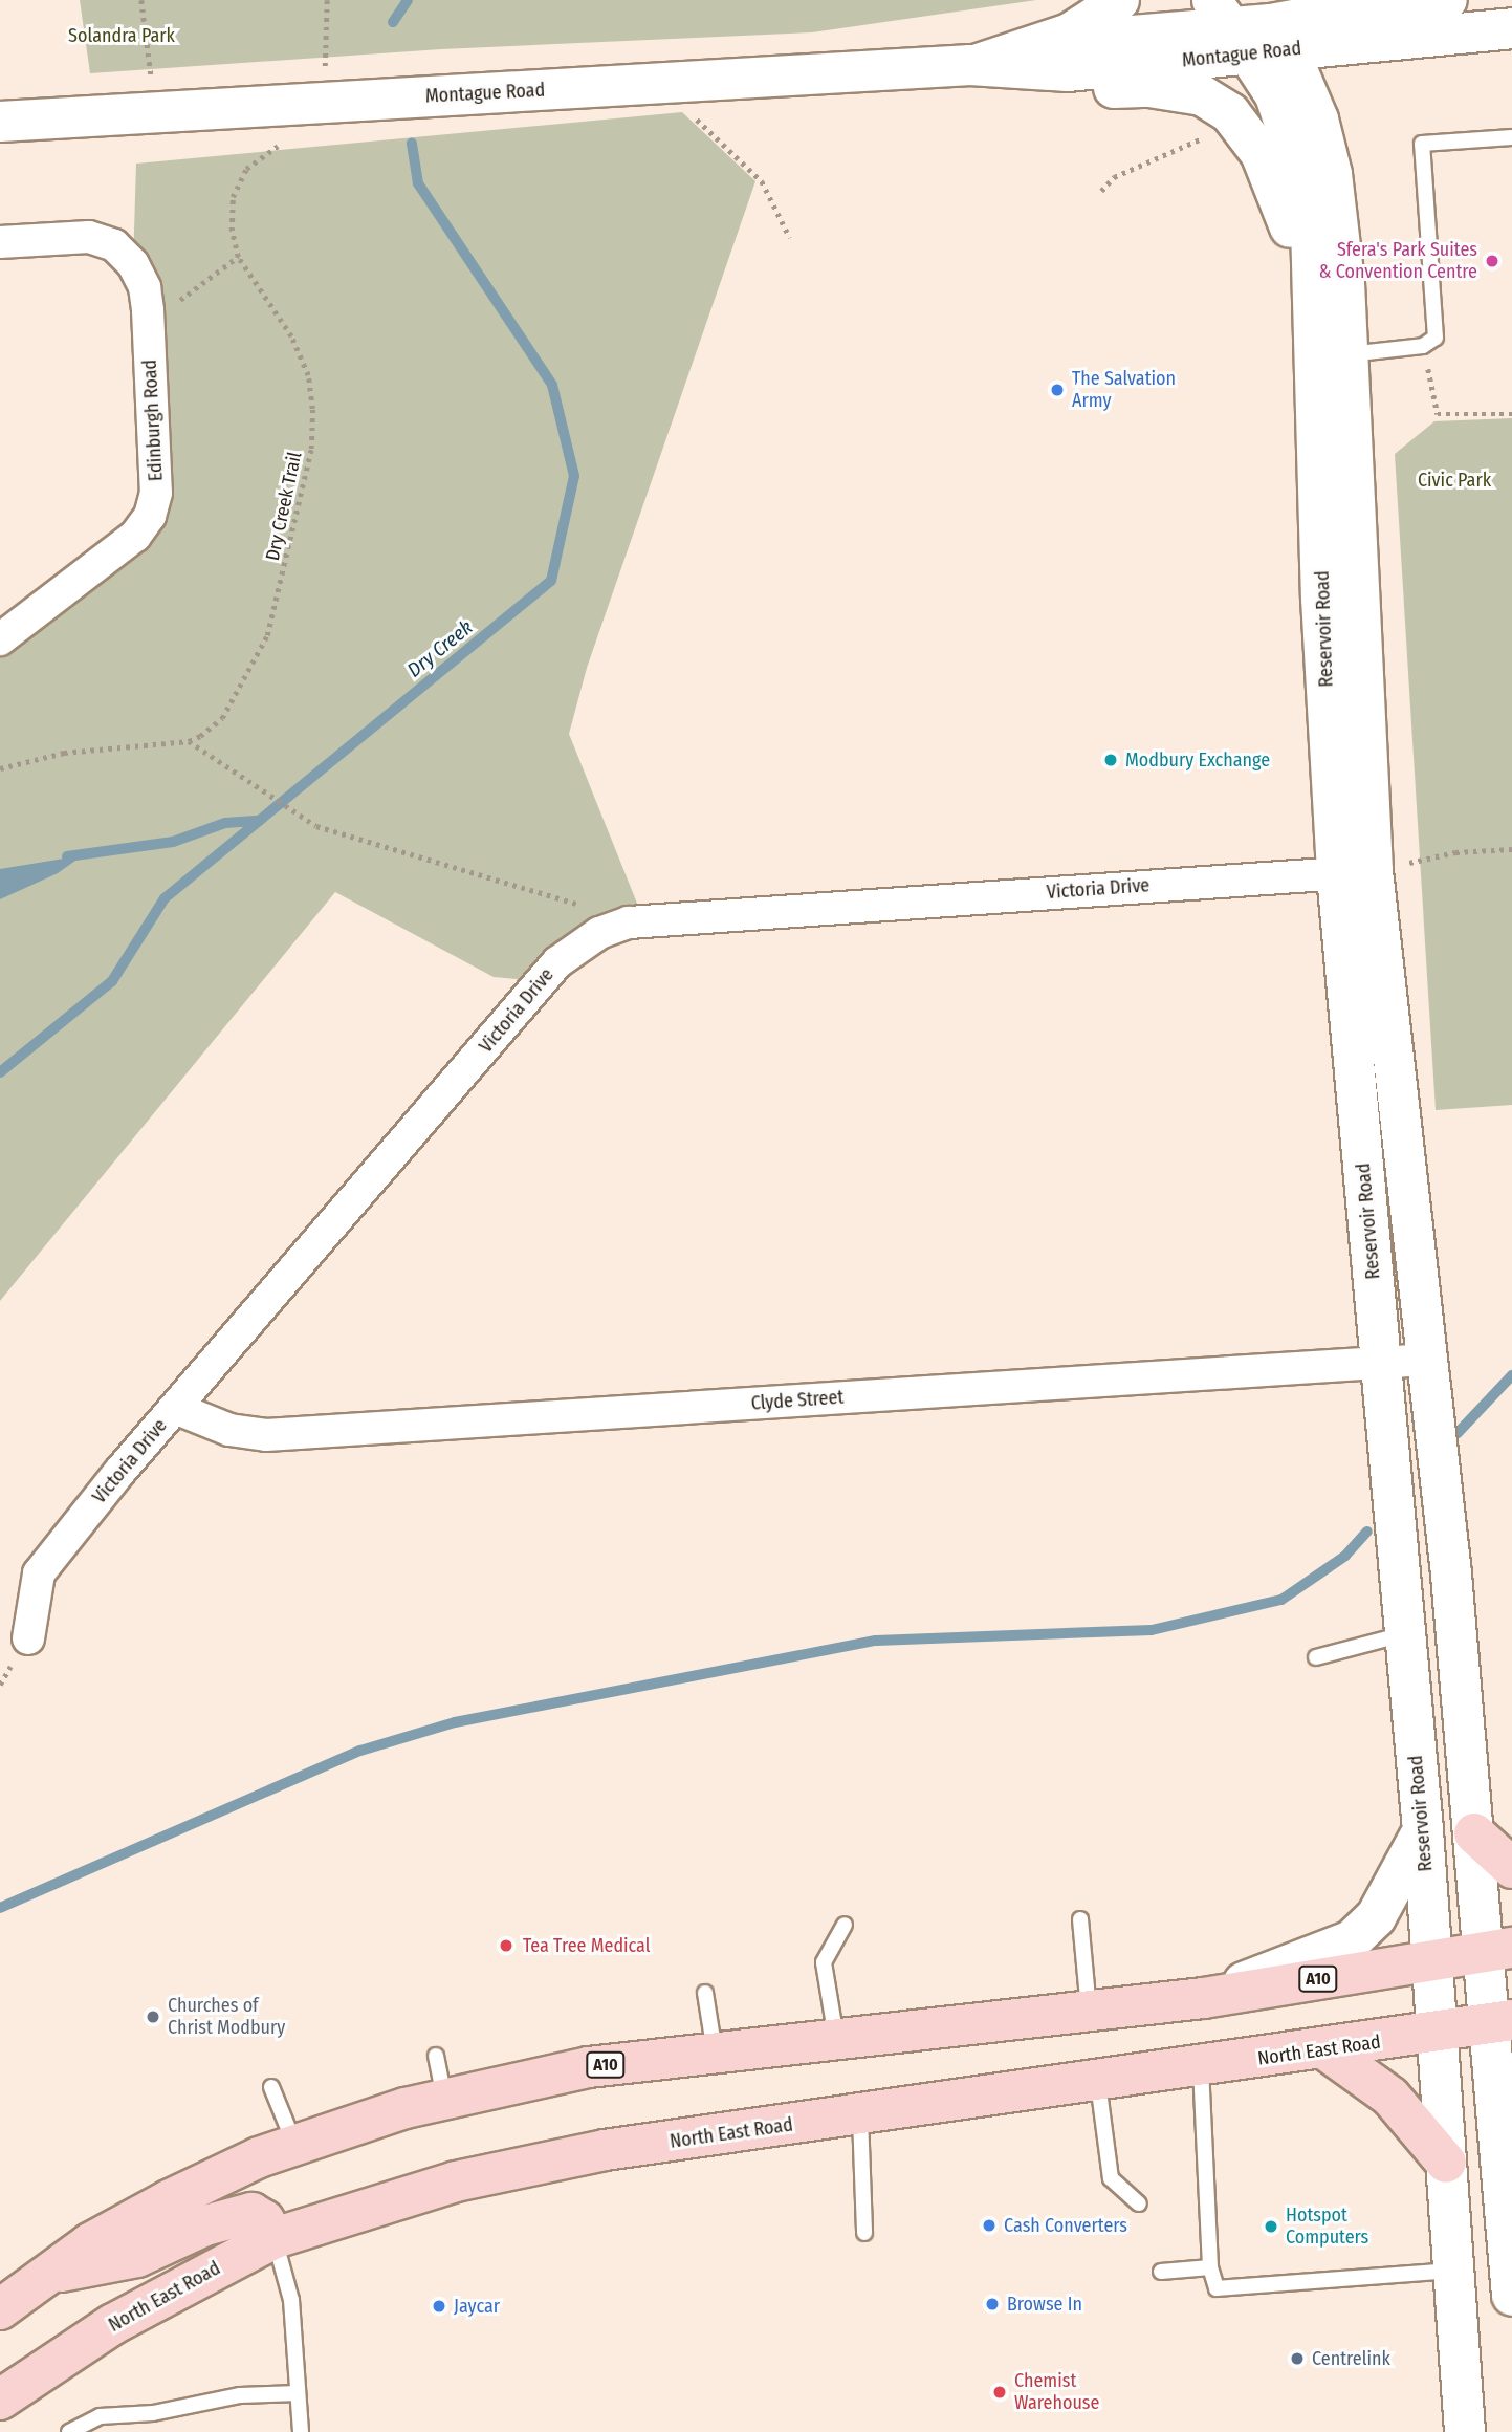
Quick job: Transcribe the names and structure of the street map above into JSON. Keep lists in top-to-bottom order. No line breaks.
{"streets":{"highway":["A10","North East Road"],"main road":["Montague Road","Reservoir Road"],"street":["Edinburgh Road","Victoria Drive","Clyde Street"],"path":["Dry Creek Trail"]},"crossings":[["Montague Road","Reservoir Road"],["Reservoir Road","Victoria Drive"],["Reservoir Road","Clyde Street"],["Reservoir Road","A10"],["Reservoir Road","North East Road"],["Victoria Drive","Clyde Street"]],"water":["Dry Creek"],"parks":["Solandra Park","Civic Park"],"places":["Sfera's Park Suites & Convention Centre","The Salvation Army","Modbury Exchange","Tea Tree Medical","Churches of Christ Modbury","Cash Converters","Hotspot Computers","Browse In","Jaycar","Centrelink","Chemist Warehouse"]}
